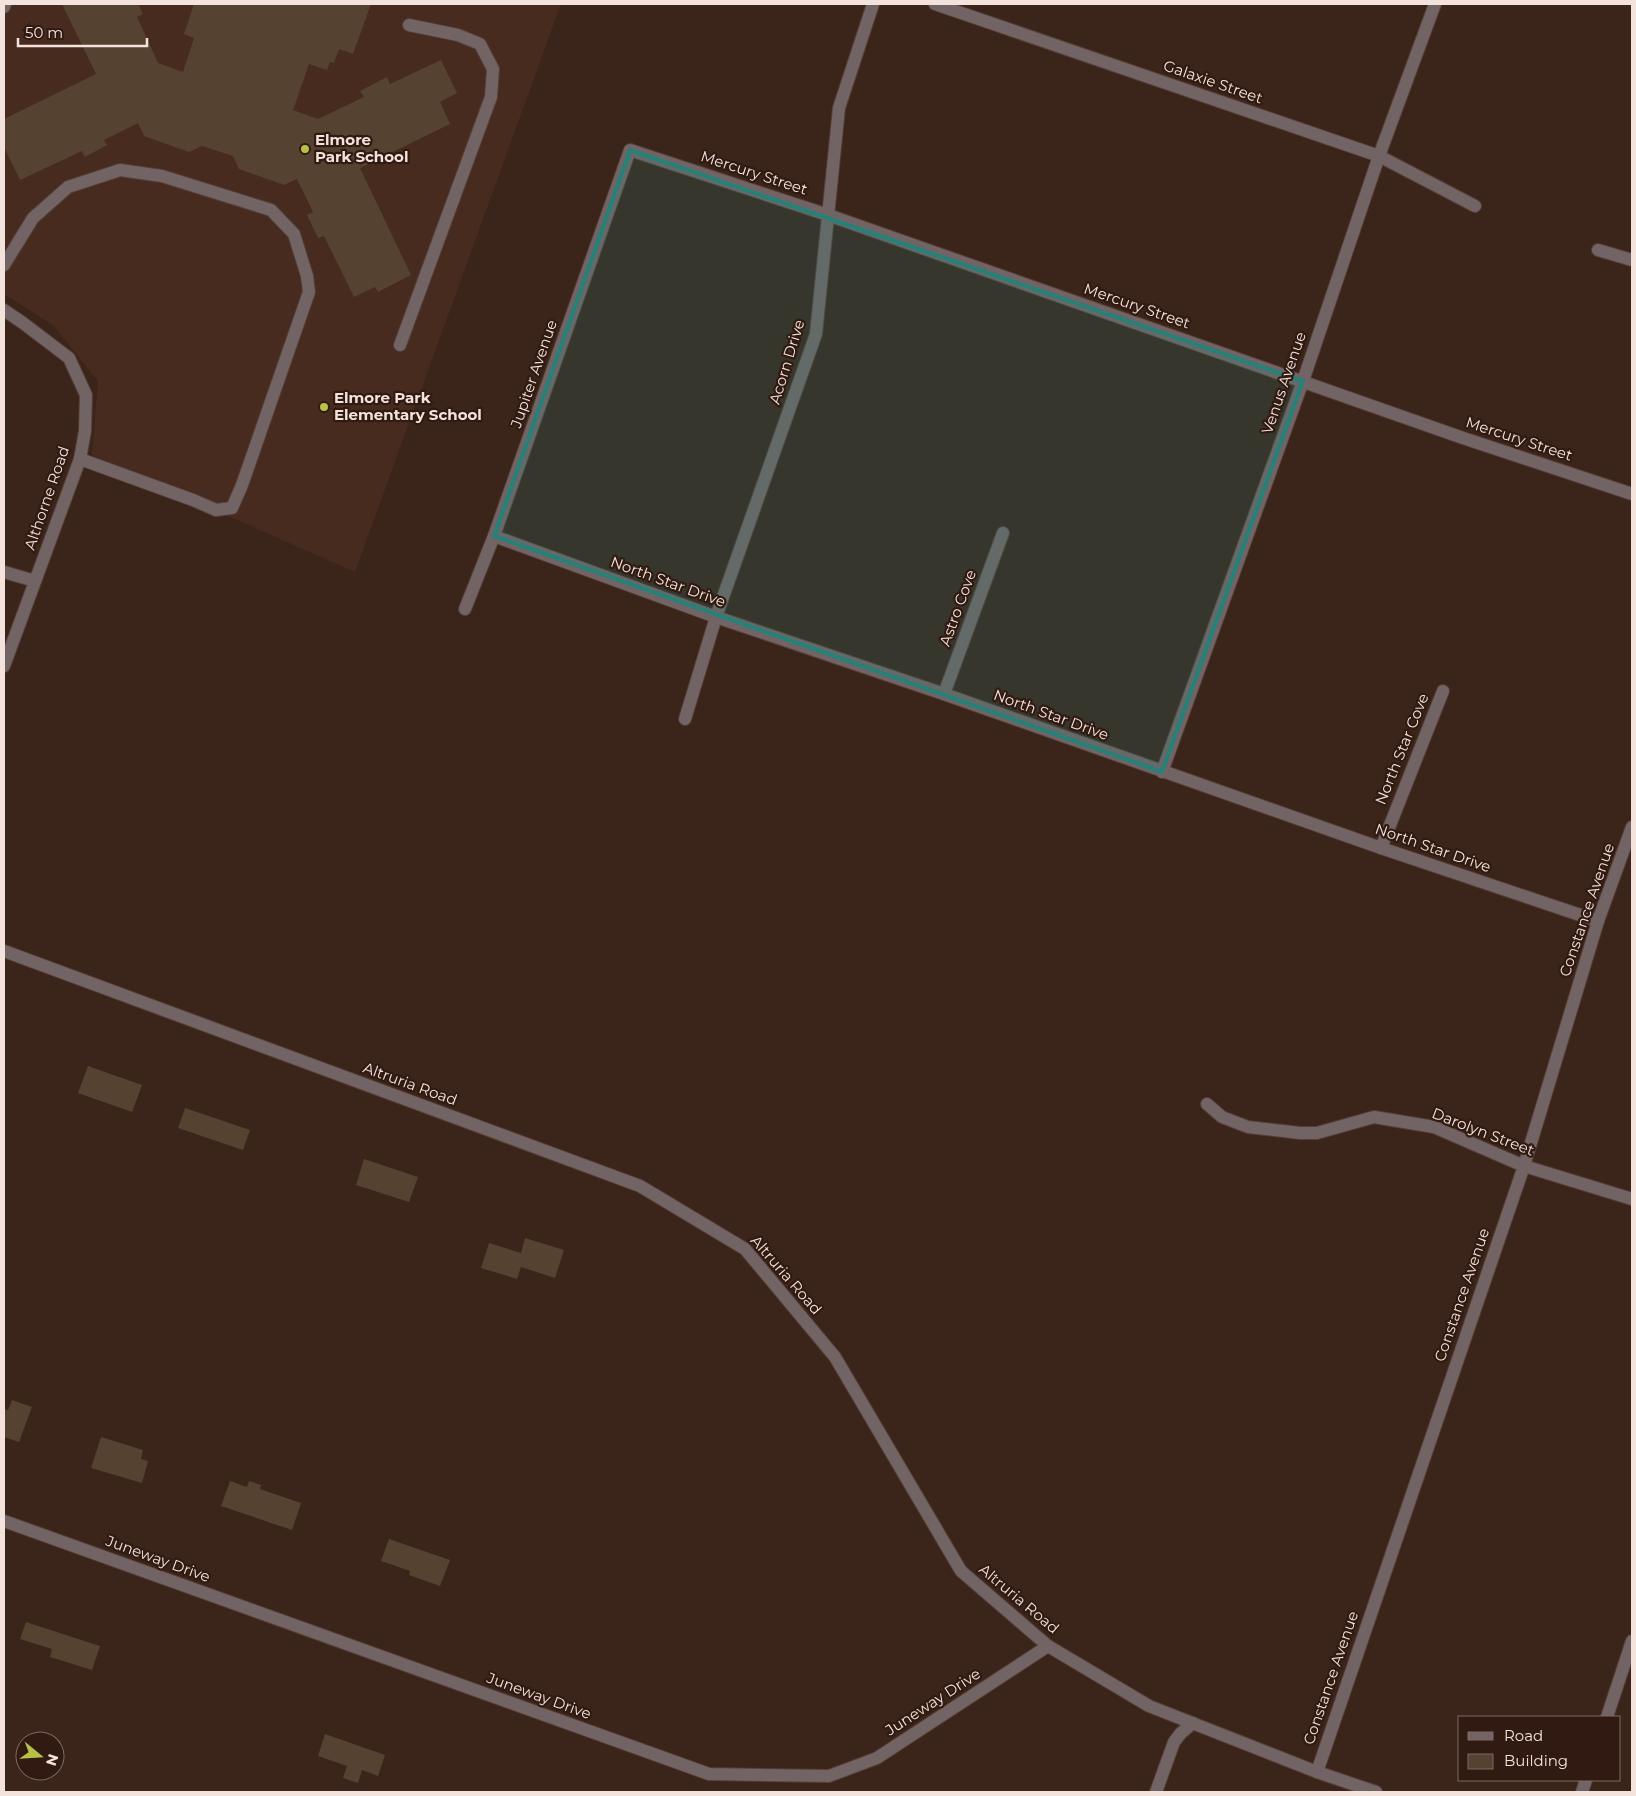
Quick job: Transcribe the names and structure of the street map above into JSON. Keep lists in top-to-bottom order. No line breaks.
{"streets":{"street":["Galaxie Street","Mercury Street","Acorn Drive","Jupiter Avenue","Venus Avenue","Althorne Road","North Star Drive","Astro Cove","North Star Cove","Constance Avenue","Altruria Road","Darolyn Street","Juneway Drive"]},"crossings":[["Galaxie Street","Venus Avenue"],["Mercury Street","Acorn Drive"],["Mercury Street","Jupiter Avenue"],["Mercury Street","Venus Avenue"],["Acorn Drive","North Star Drive"],["Jupiter Avenue","North Star Drive"],["Venus Avenue","North Star Drive"],["North Star Drive","Astro Cove"],["North Star Drive","North Star Cove"],["North Star Drive","Constance Avenue"],["Constance Avenue","Altruria Road"],["Constance Avenue","Darolyn Street"],["Altruria Road","Juneway Drive"]],"places":["Elmore Park School","Elmore Park Elementary School"],"legend":["Road","Building"],"scale_bar":"50 m","north":"right"}
